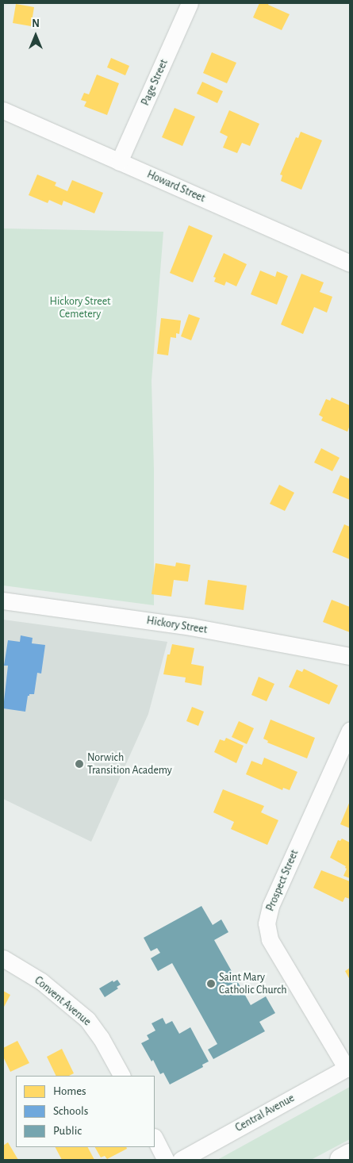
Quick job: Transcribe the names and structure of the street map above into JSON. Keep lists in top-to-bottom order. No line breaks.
{"streets":{"street":["Page Street","Howard Street","Hickory Street","Prospect Street","Convent Avenue","Central Avenue"]},"crossings":[["Page Street","Howard Street"],["Prospect Street","Central Avenue"]],"parks":["Hickory Street Cemetery"],"places":["Norwich Transition Academy","Saint Mary Catholic Church"],"legend":["Homes","Schools","Public"],"north":"top"}
